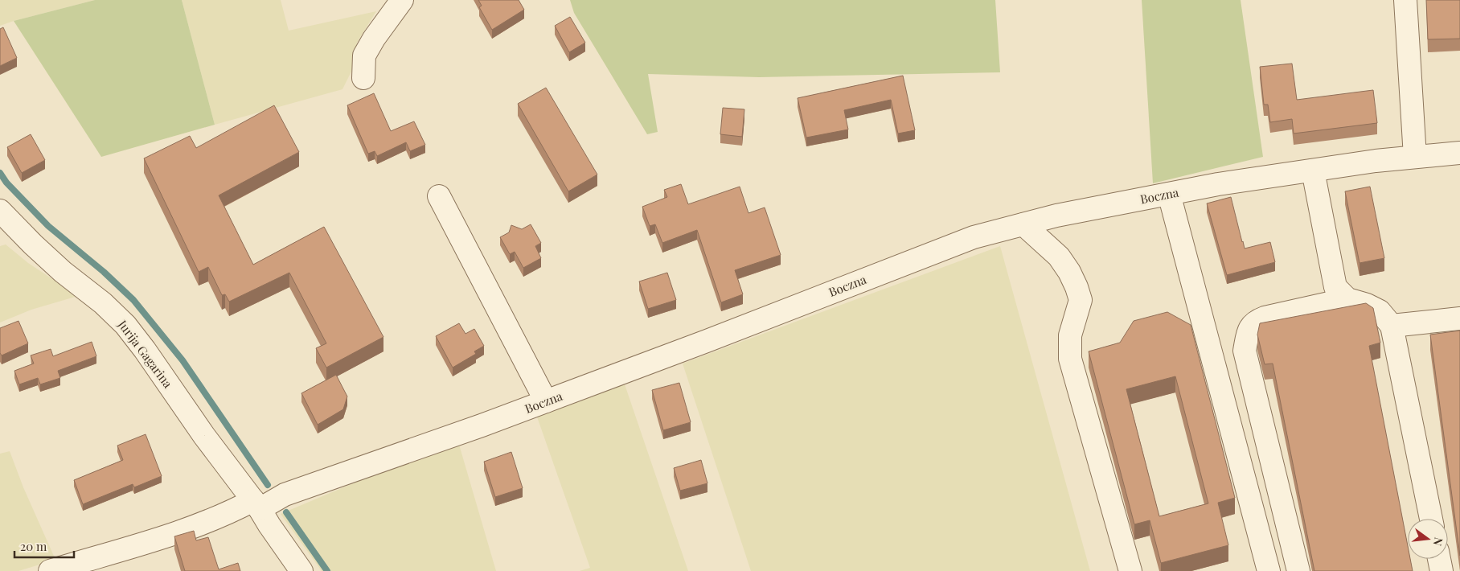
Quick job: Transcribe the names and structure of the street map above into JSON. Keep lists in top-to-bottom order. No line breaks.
{"streets":{"street":["Boczna","Jurija Gagarina"]},"crossings":[["Boczna","Jurija Gagarina"]],"scale_bar":"20 m","north":"right"}
